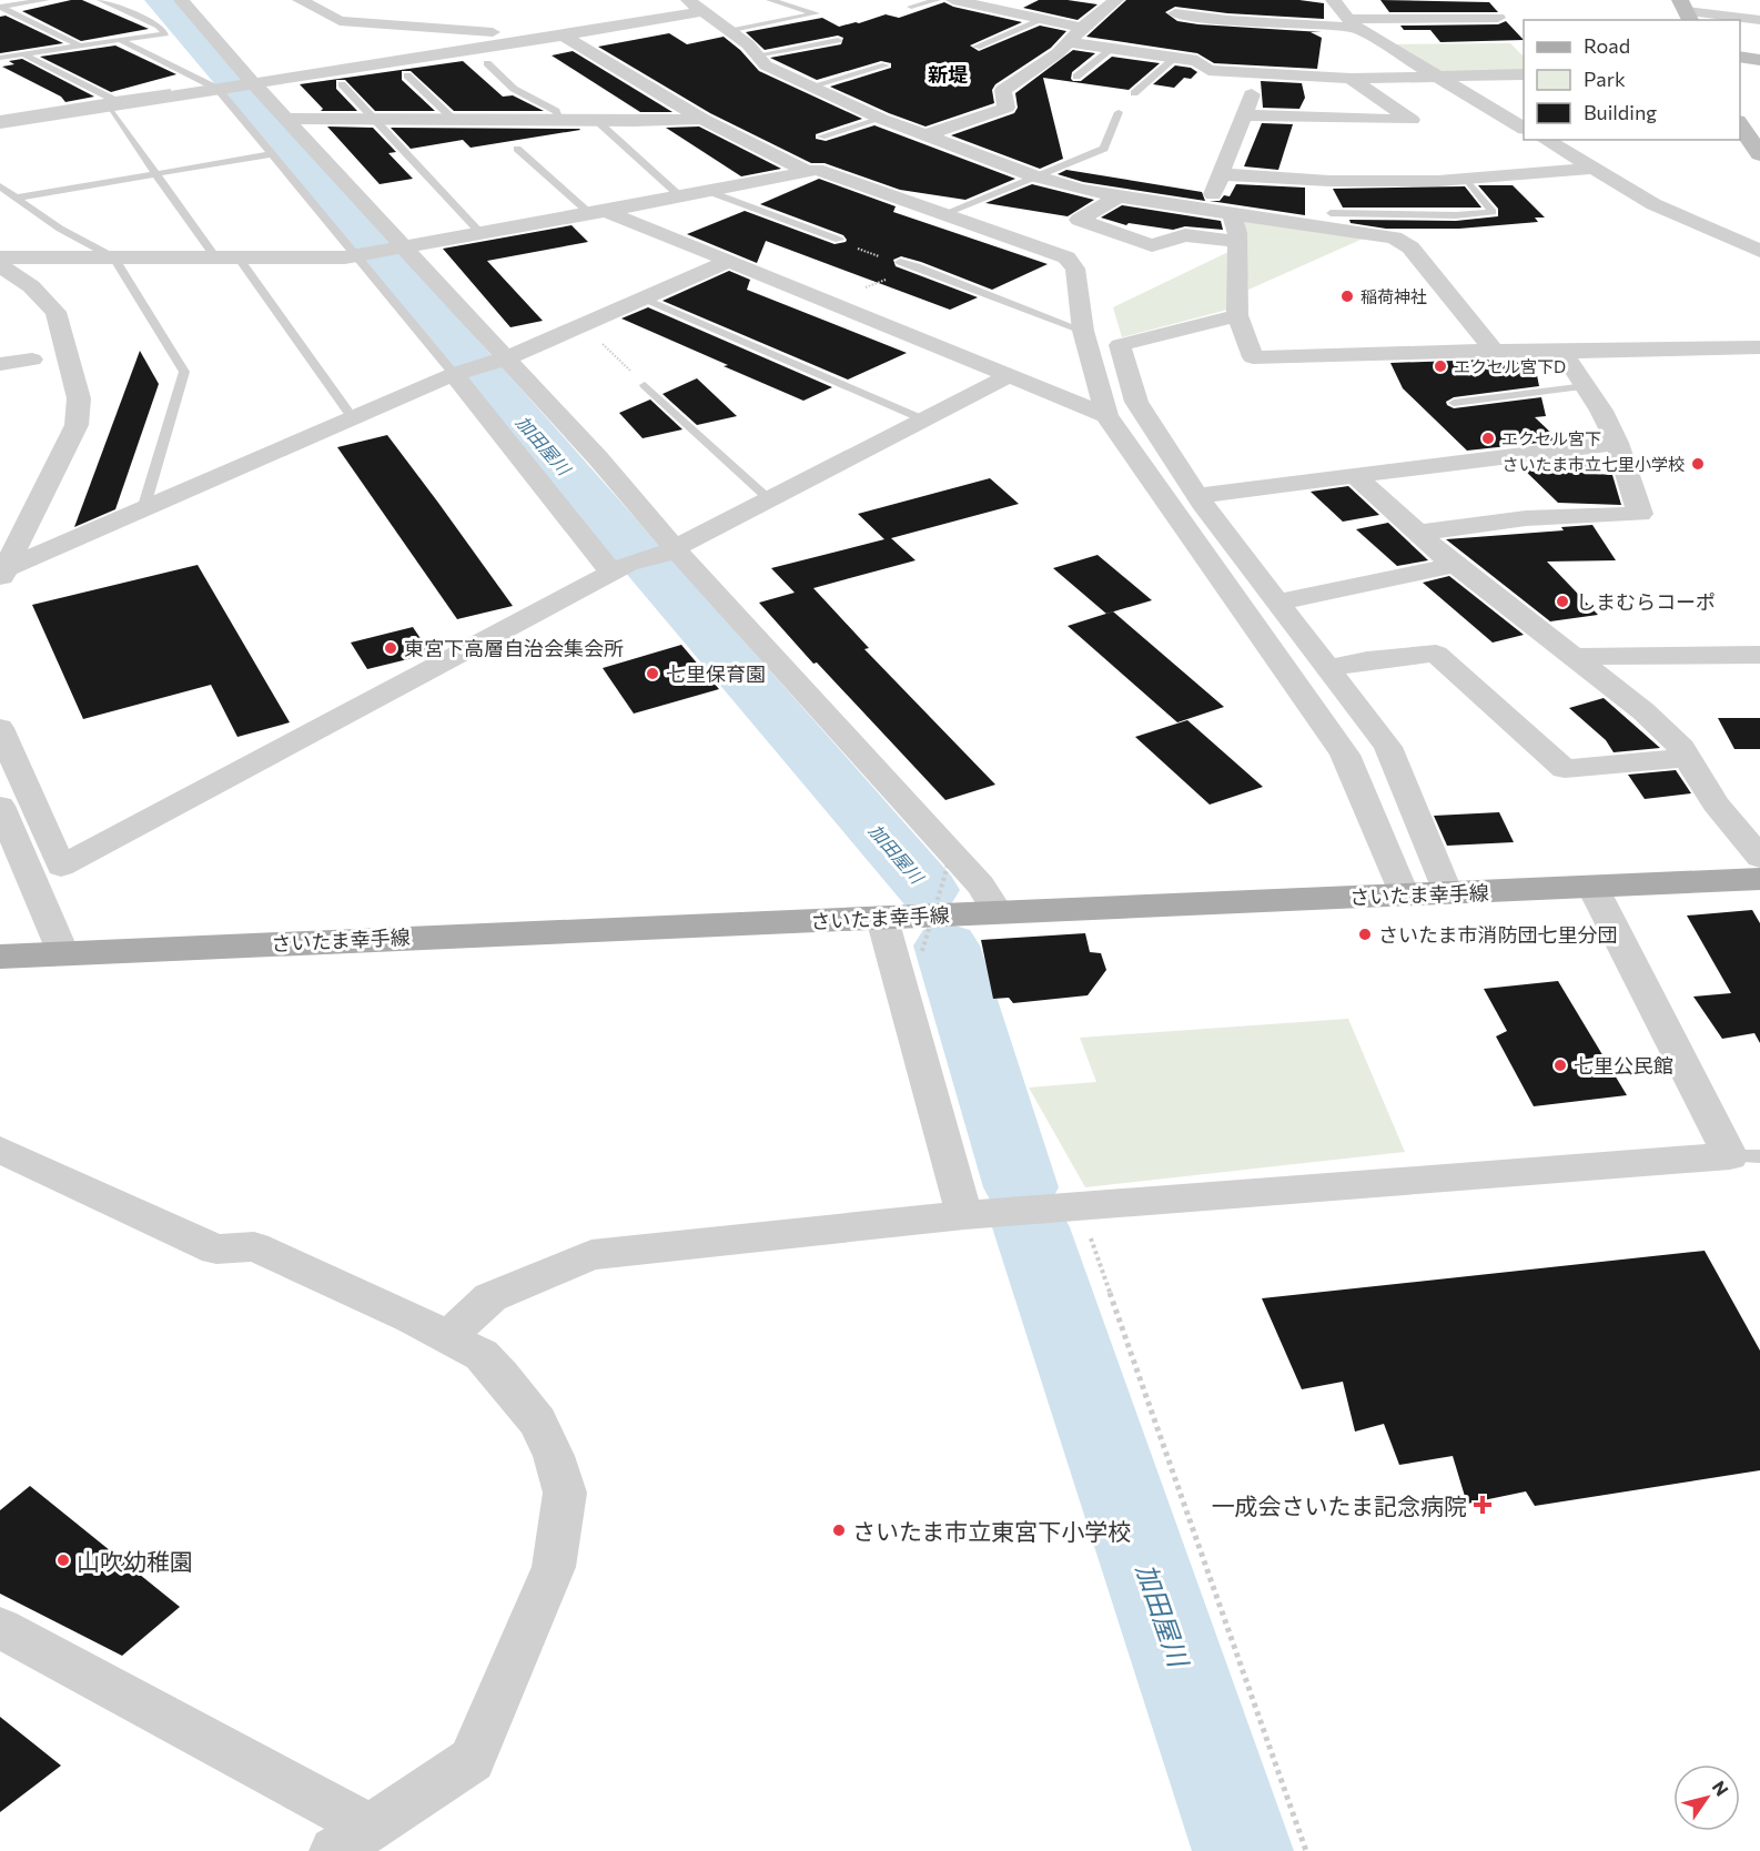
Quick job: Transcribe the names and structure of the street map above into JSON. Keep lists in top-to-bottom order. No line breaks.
{"streets":{"main road":["さいたま幸手線"]},"districts":["新堤"],"water":["加田屋川"],"places":{"other":["稲荷神社","エクセル宮下D","エクセル宮下","さいたま市立七里小学校","しまむらコーポ","東宮下高層自治会集会所","七里保育園","さいたま市消防団七里分団","七里公民館","さいたま市立東宮下小学校","山吹幼稚園"],"health":["一成会さいたま記念病院"]},"legend":["Road","Park","Building"],"north":"top right"}
